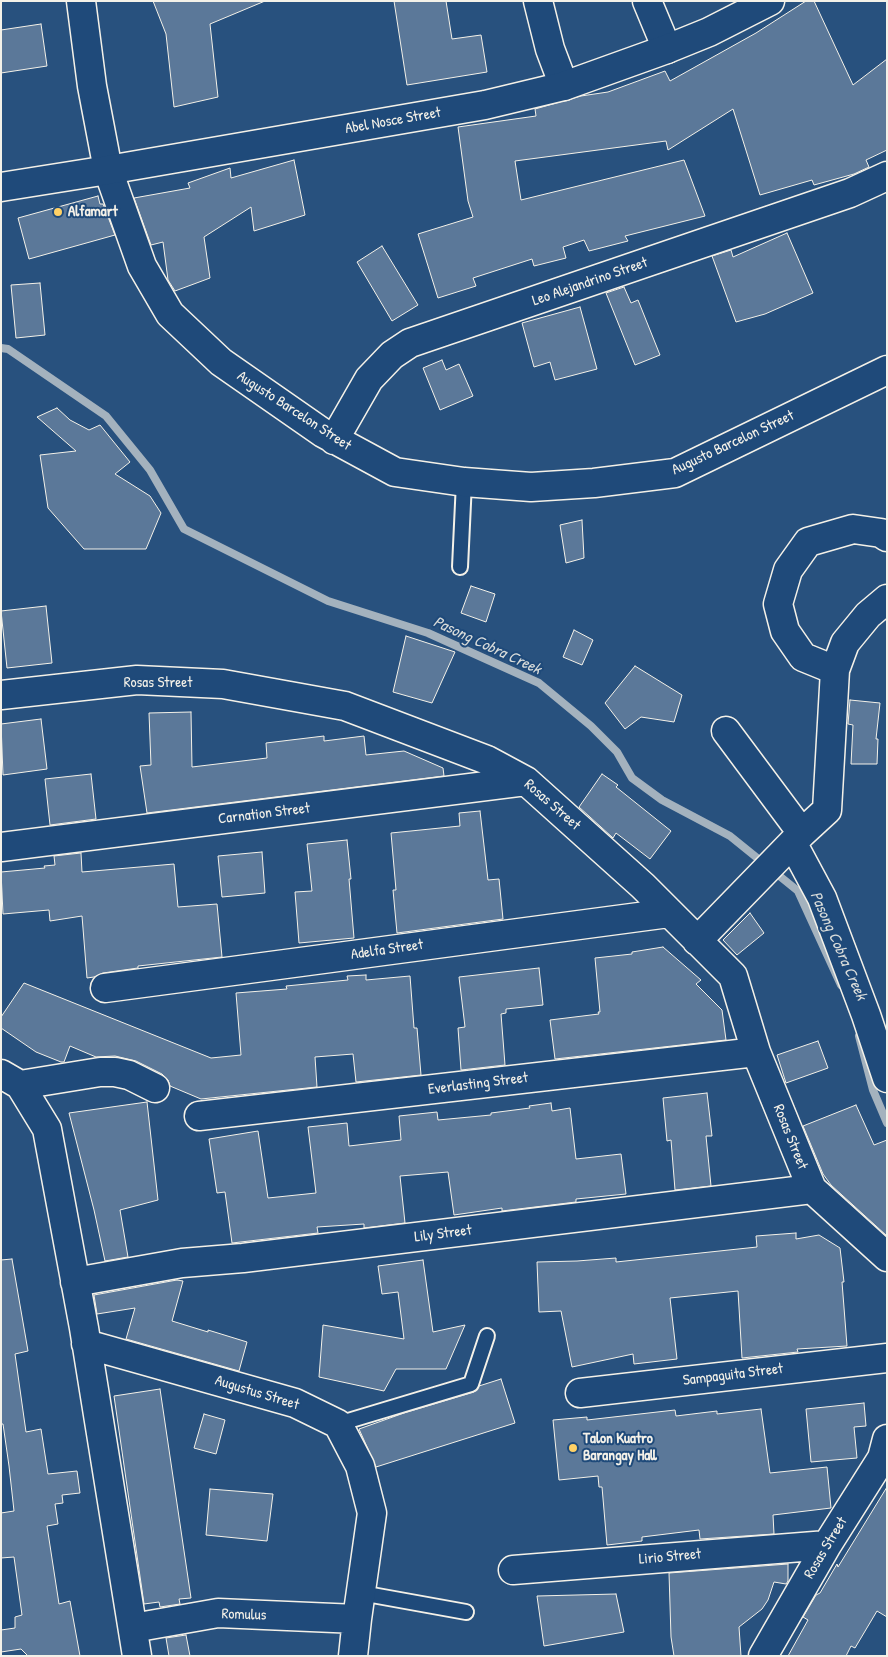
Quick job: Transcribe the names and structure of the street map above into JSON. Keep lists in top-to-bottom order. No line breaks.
{"streets":{"street":["Abel Nosce Street","Leo Alejandrino Street","Augusto Barcelon Street","Rosas Street","Carnation Street","Adelfa Street","Everlasting Street","Lily Street","Sampaguita Street","Augustus Street","Lirio Street","Romulus"]},"crossings":[["Abel Nosce Street","Augusto Barcelon Street"],["Leo Alejandrino Street","Augusto Barcelon Street"],["Rosas Street","Carnation Street"],["Rosas Street","Adelfa Street"],["Rosas Street","Everlasting Street"],["Rosas Street","Lily Street"],["Rosas Street","Lirio Street"]],"water":["Pasong Cobra Creek"],"places":["Alfamart","Talon Kuatro Barangay Hall"]}
